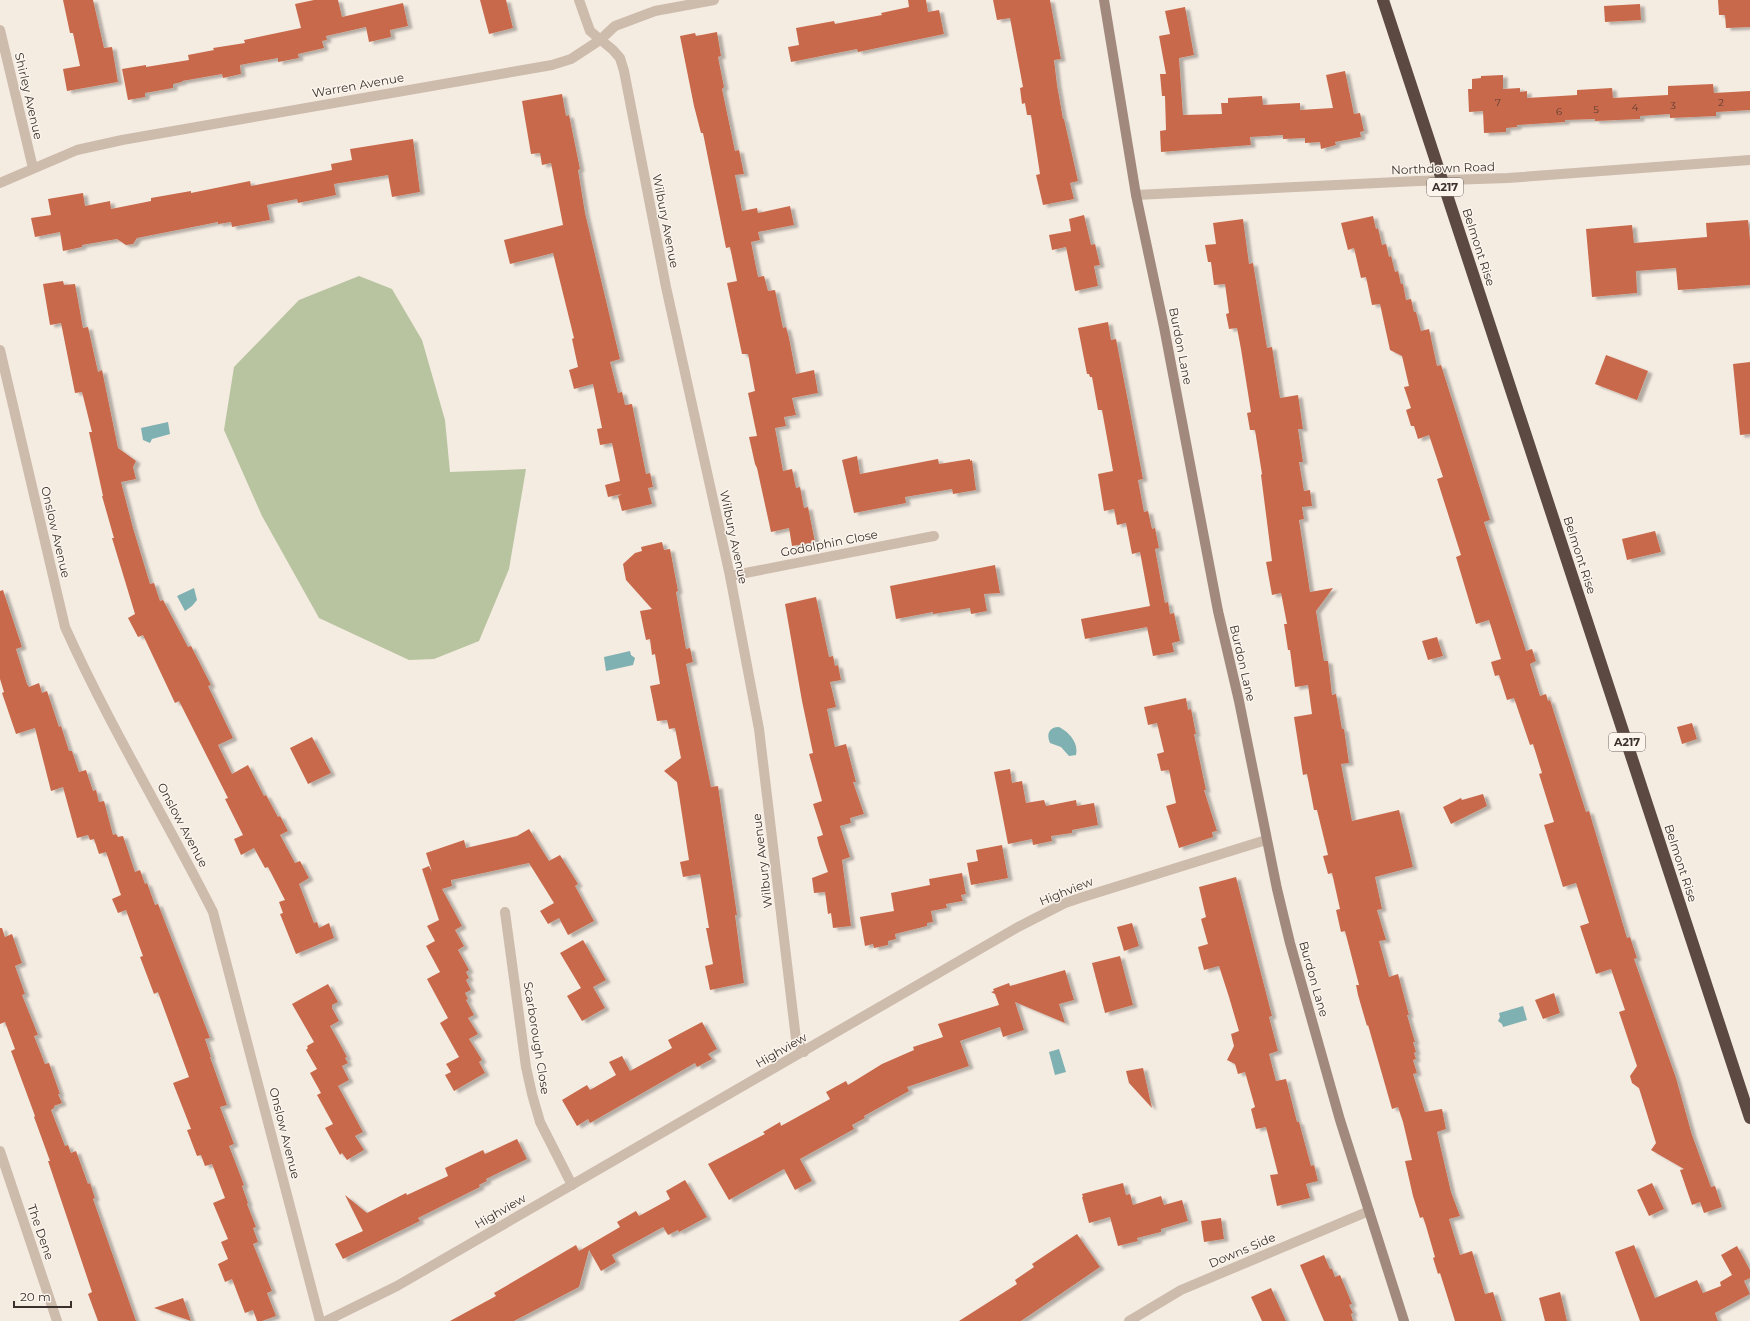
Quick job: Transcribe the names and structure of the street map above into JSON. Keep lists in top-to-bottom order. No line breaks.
{"streets":{"highway":["A217","Belmont Rise"],"street":["Warren Avenue","Shirley Avenue","Northdown Road","Wilbury Avenue","Burdon Lane","Onslow Avenue","Godolphin Close","Highview","Scarborough Close","The Dene","Downs Side"]},"crossings":[["Warren Avenue","Shirley Avenue"],["Warren Avenue","Wilbury Avenue"],["Northdown Road","Belmont Rise"],["Northdown Road","Burdon Lane"],["Wilbury Avenue","Godolphin Close"],["Wilbury Avenue","Highview"],["Burdon Lane","Highview"],["Burdon Lane","Downs Side"],["Highview","Scarborough Close"]],"house_numbers":["7","2","3","4","5","6"],"scale_bar":"20 m"}
